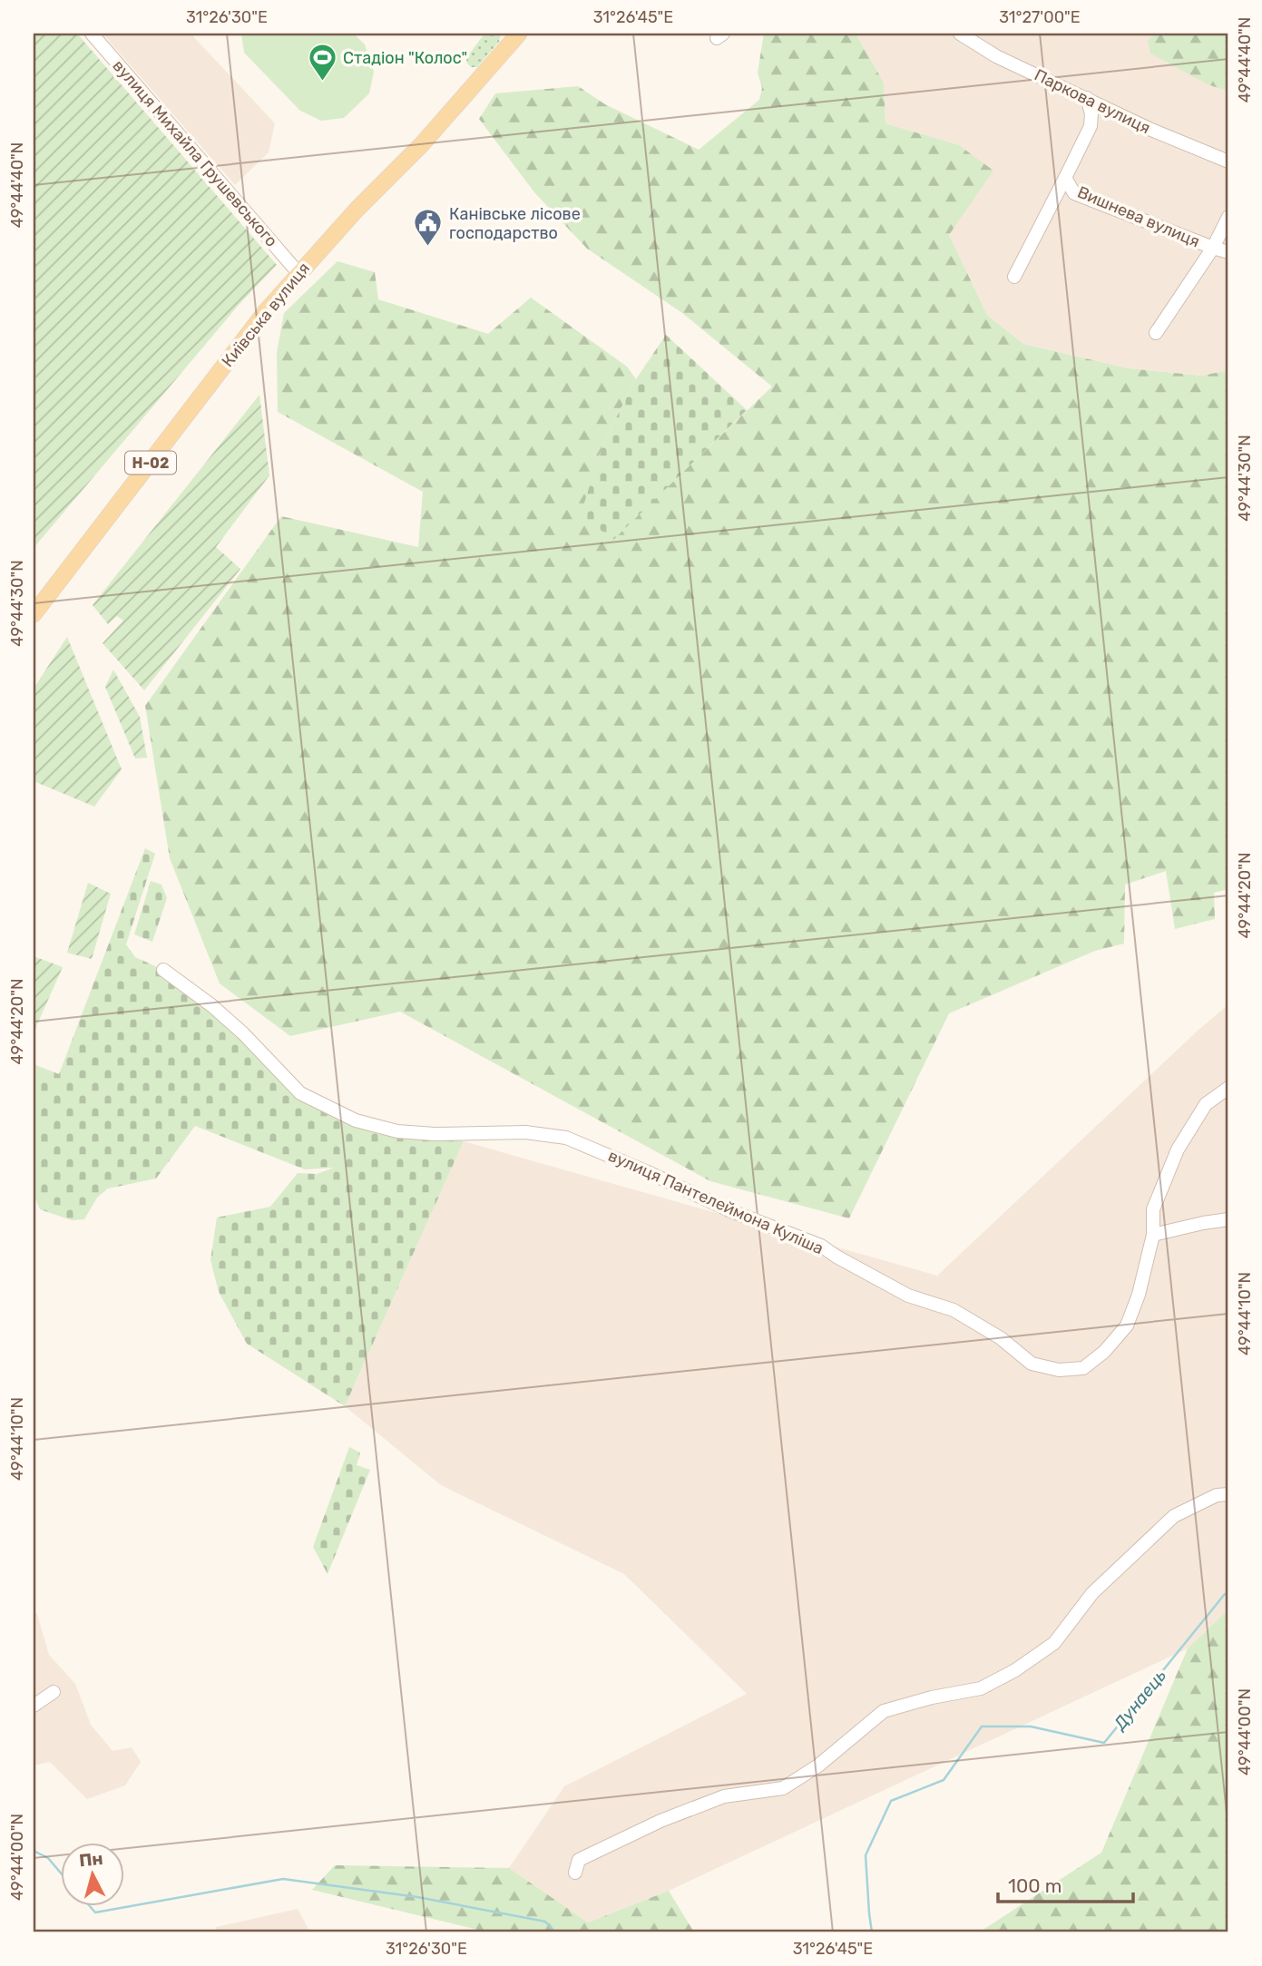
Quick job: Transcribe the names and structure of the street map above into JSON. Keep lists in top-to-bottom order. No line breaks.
{"streets":{"main road":["Київська вулиця","Н-02"],"street":["Паркова вулиця","вулиця Михайла Грушевського","Вишнева вулиця","вулиця Пантелеймона Куліша"]},"crossings":[["Паркова вулиця","Вишнева вулиця"],["вулиця Михайла Грушевського","Київська вулиця"]],"water":["Дунаець"],"places":{"sports":["Стадіон \"Колос\""],"public building":["Канівське лісове господарство"]},"scale_bar":"100 m","north":"top","coordinates":["31°26'30\"E","31°26'45\"E","31°27'00\"E","49°44'40\"N","49°44'30\"N","49°44'20\"N","49°44'10\"N","49°44'00\"N"]}
